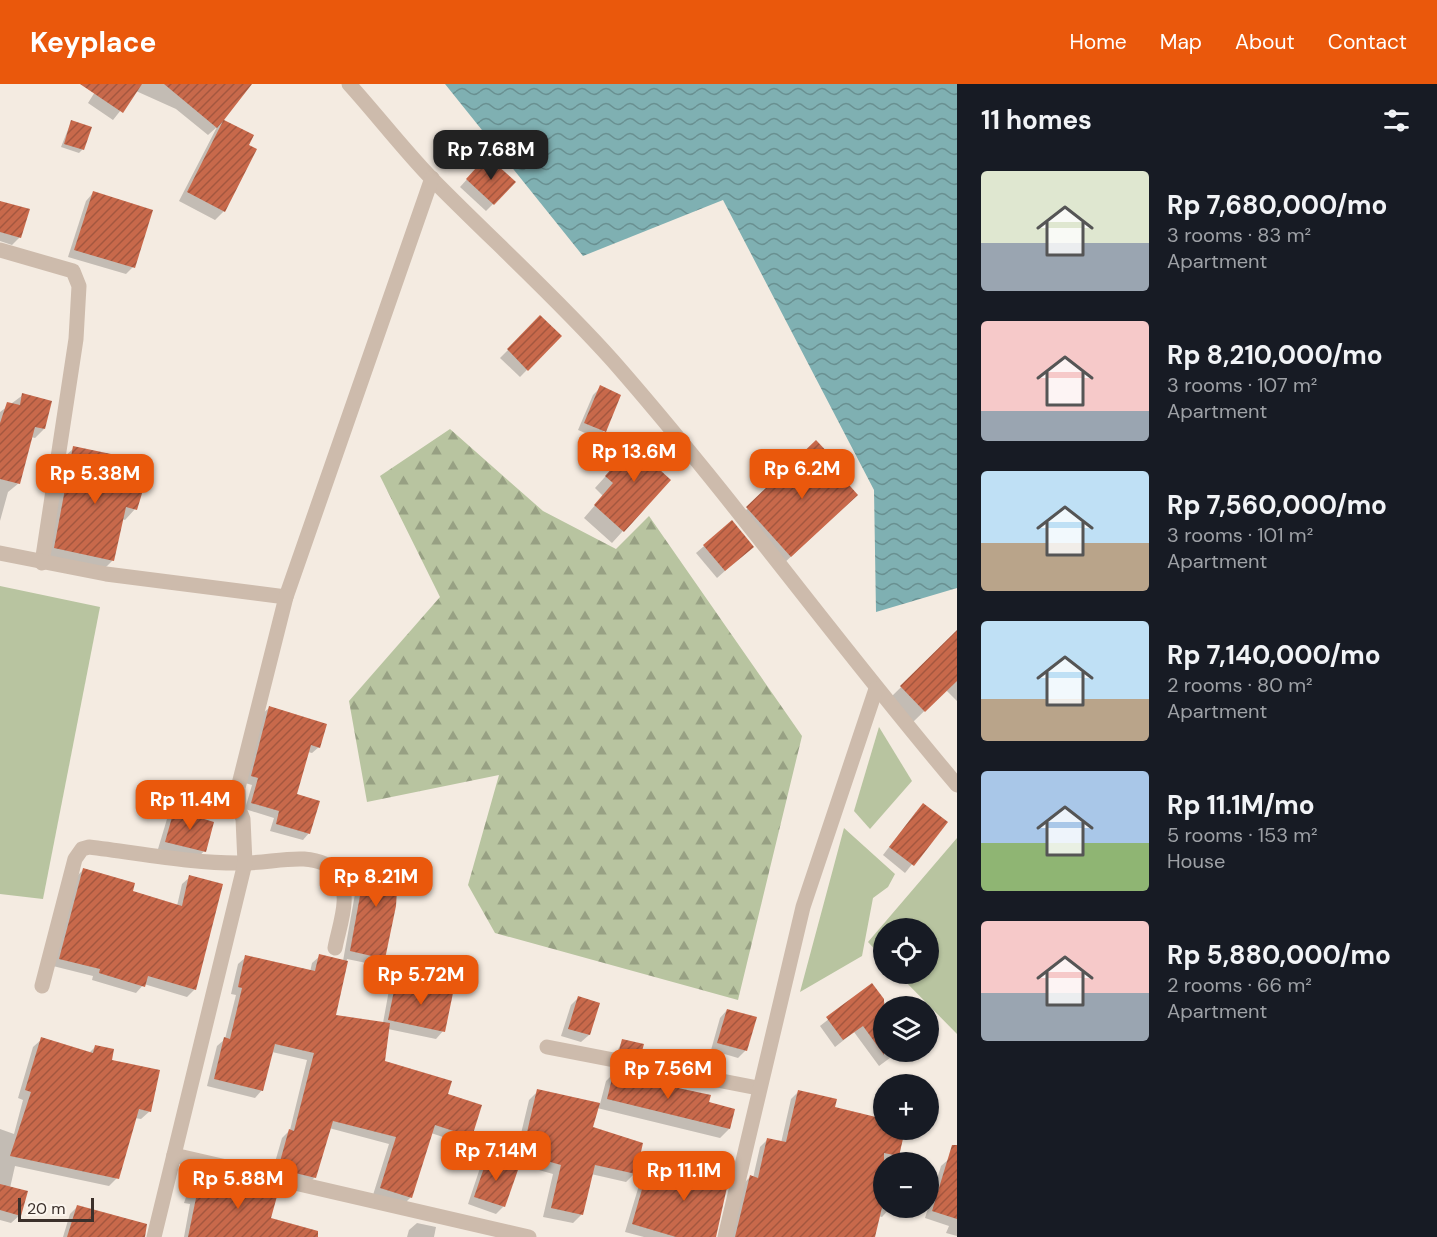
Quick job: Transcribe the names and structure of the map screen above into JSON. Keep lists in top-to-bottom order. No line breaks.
{"scale_bar":"20 m","page":{"header":"Keyplace","nav":["Home","Map","About","Contact"],"heading":"11 homes","price":["Rp 7.68M","Rp 13.6M","Rp 6.2M","Rp 5.38M","Rp 11.4M","Rp 8.21M","Rp 5.72M","Rp 7.56M","Rp 7.14M","Rp 11.1M","Rp 5.88M"],"list":[{"name":"Rp 7,680,000/mo","note":"3 rooms · 83 m² · Apartment"},{"name":"Rp 8,210,000/mo","note":"3 rooms · 107 m² · Apartment"},{"name":"Rp 7,560,000/mo","note":"3 rooms · 101 m² · Apartment"},{"name":"Rp 7,140,000/mo","note":"2 rooms · 80 m² · Apartment"},{"name":"Rp 11.1M/mo","note":"5 rooms · 153 m² · House"},{"name":"Rp 5,880,000/mo","note":"2 rooms · 66 m² · Apartment"}],"map_buttons":["+","−"],"scale":"20 m"}}
